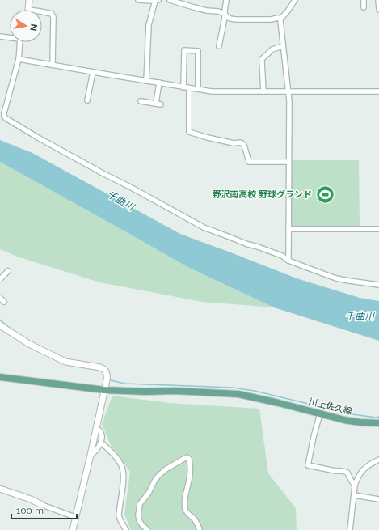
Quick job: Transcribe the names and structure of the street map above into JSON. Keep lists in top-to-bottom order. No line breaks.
{"streets":{"main road":["川上佐久線"]},"water":["千曲川"],"places":{"sports":["野沢南高校 野球グランド"]},"scale_bar":"100 m","north":"right"}
